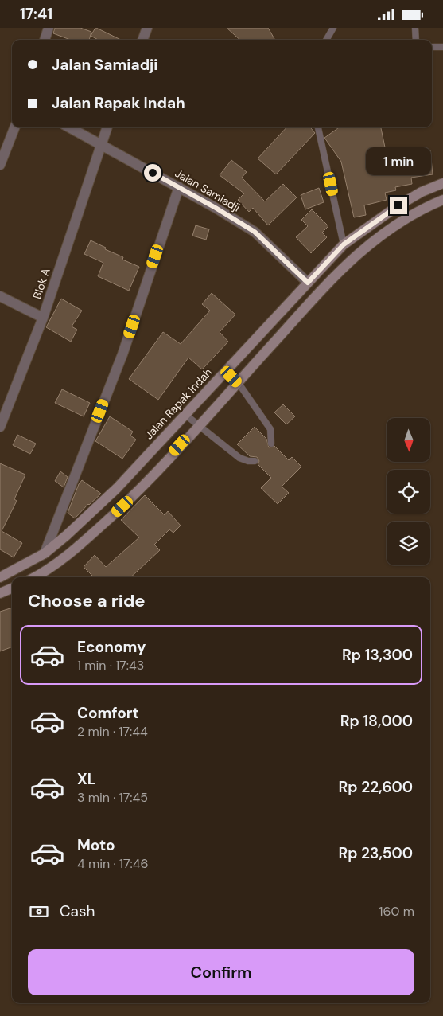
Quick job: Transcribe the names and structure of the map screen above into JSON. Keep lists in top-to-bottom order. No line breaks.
{"streets":{"main road":["Jalan Rapak Indah"],"street":["Jalan Samiadji","Blok A"]},"crossings":[["Jalan Samiadji","Blok A"],["Jalan Samiadji","Jalan Rapak Indah"]],"north":"bottom","page":{"status":"17:41","banner":["Jalan Samiadji","Jalan Rapak Indah"],"bubble":"1 min","heading":"Choose a ride","list":[{"name":"Economy","note":"1 min · 17:43","value":"Rp 13,300"},{"name":"Comfort","note":"2 min · 17:44","value":"Rp 18,000"},{"name":"XL","note":"3 min · 17:45","value":"Rp 22,600"},{"name":"Moto","note":"4 min · 17:46","value":"Rp 23,500"}],"pay":["Cash","160 m"],"buttons":"Confirm"}}
